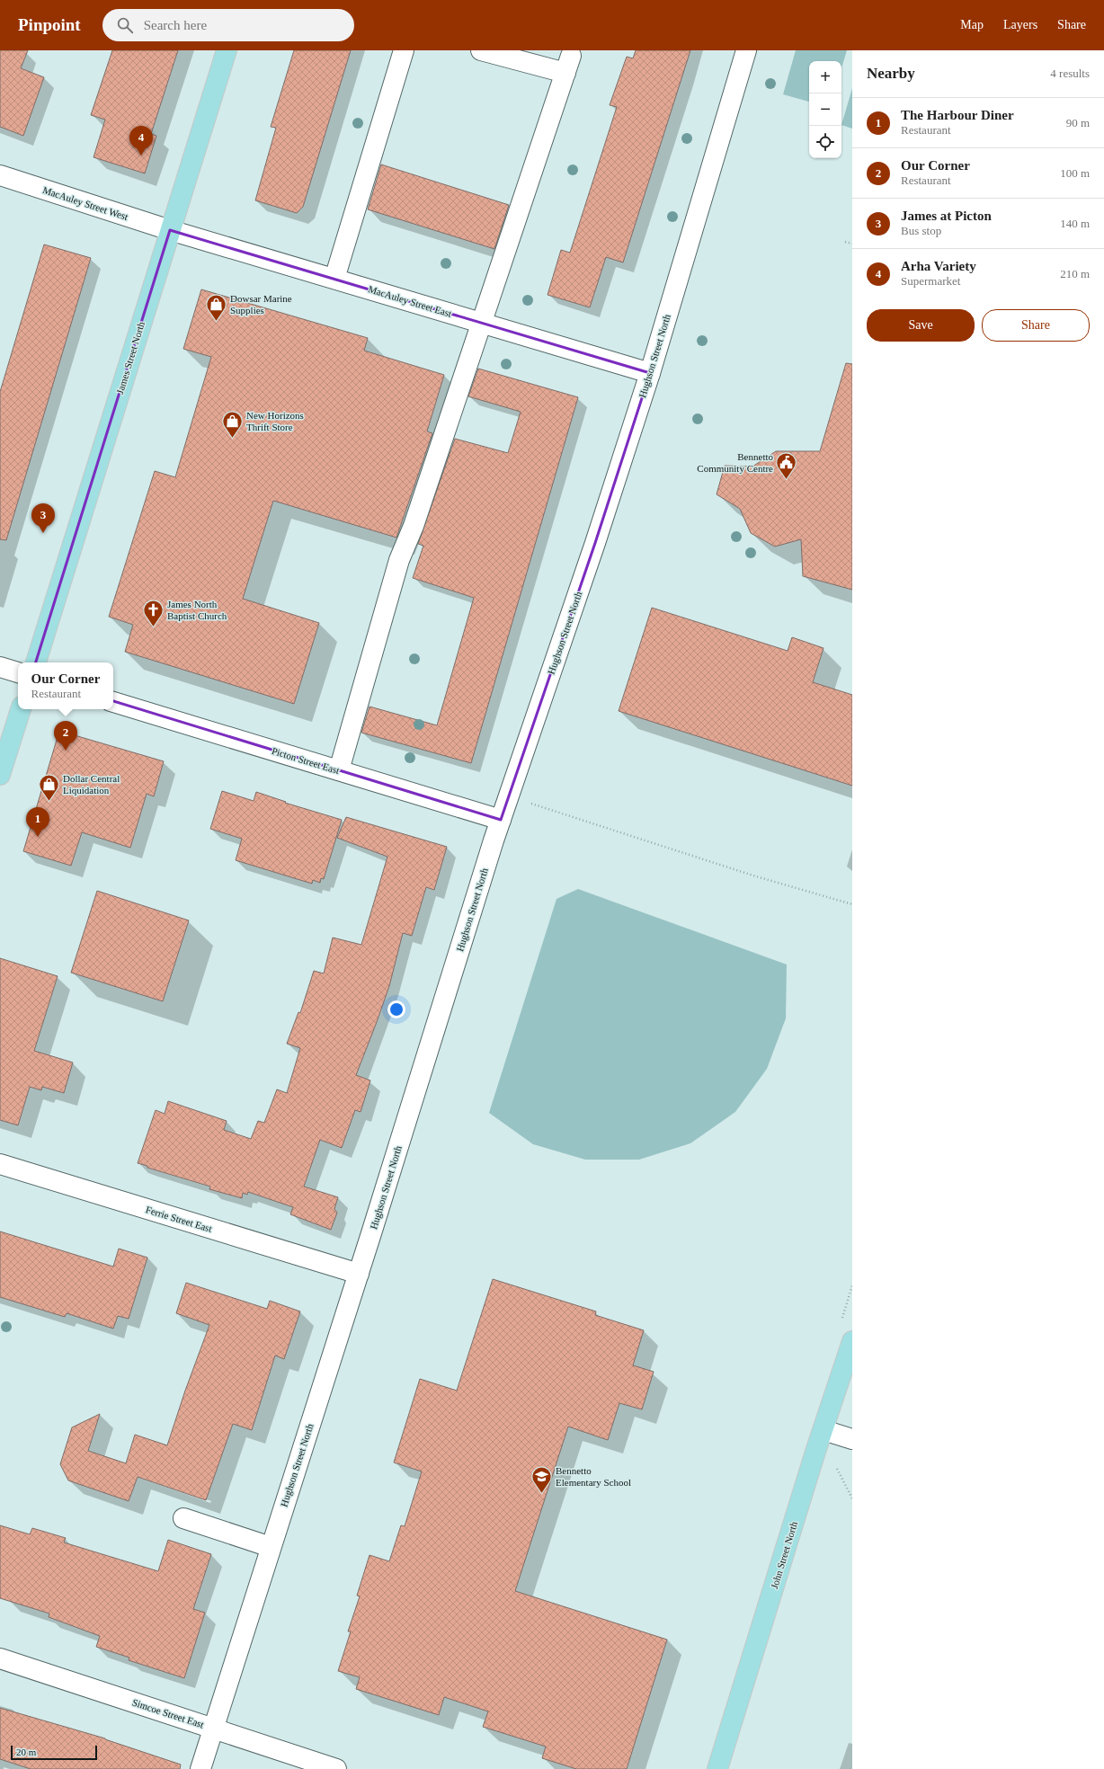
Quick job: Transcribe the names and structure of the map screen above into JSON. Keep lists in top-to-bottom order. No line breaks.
{"streets":{"main road":["James Street North","John Street North"],"street":["MacAuley Street West","MacAuley Street East","Hughson Street North","Picton Street East","Ferrie Street East","Simcoe Street East"]},"crossings":[["MacAuley Street West","MacAuley Street East"],["MacAuley Street West","James Street North"],["MacAuley Street East","Hughson Street North"],["MacAuley Street East","James Street North"],["Hughson Street North","Picton Street East"],["Hughson Street North","Ferrie Street East"],["Hughson Street North","Simcoe Street East"]],"places":{"shop":["Dowsar Marine Supplies","New Horizons Thrift Store","Dollar Central Liquidation"],"public building":["Bennetto Community Centre"],"church":["James North Baptist Church"],"school or university":["Bennetto Elementary School"]},"scale_bar":"20 m","page":{"header":"Pinpoint","search":"Search here","nav":["Map","Layers","Share"],"heading":["Nearby","4 results"],"map_buttons":["+","−"],"list":[{"mark":"1","name":"The Harbour Diner","note":"Restaurant","value":"90 m"},{"mark":"2","name":"Our Corner","note":"Restaurant","value":"100 m"},{"mark":"3","name":"James at Picton","note":"Bus stop","value":"140 m"},{"mark":"4","name":"Arha Variety","note":"Supermarket","value":"210 m"}],"pins":["4","3","2","1"],"buttons":["Save","Share"],"popup":["Our Corner","Restaurant"],"scale":"20 m"}}
